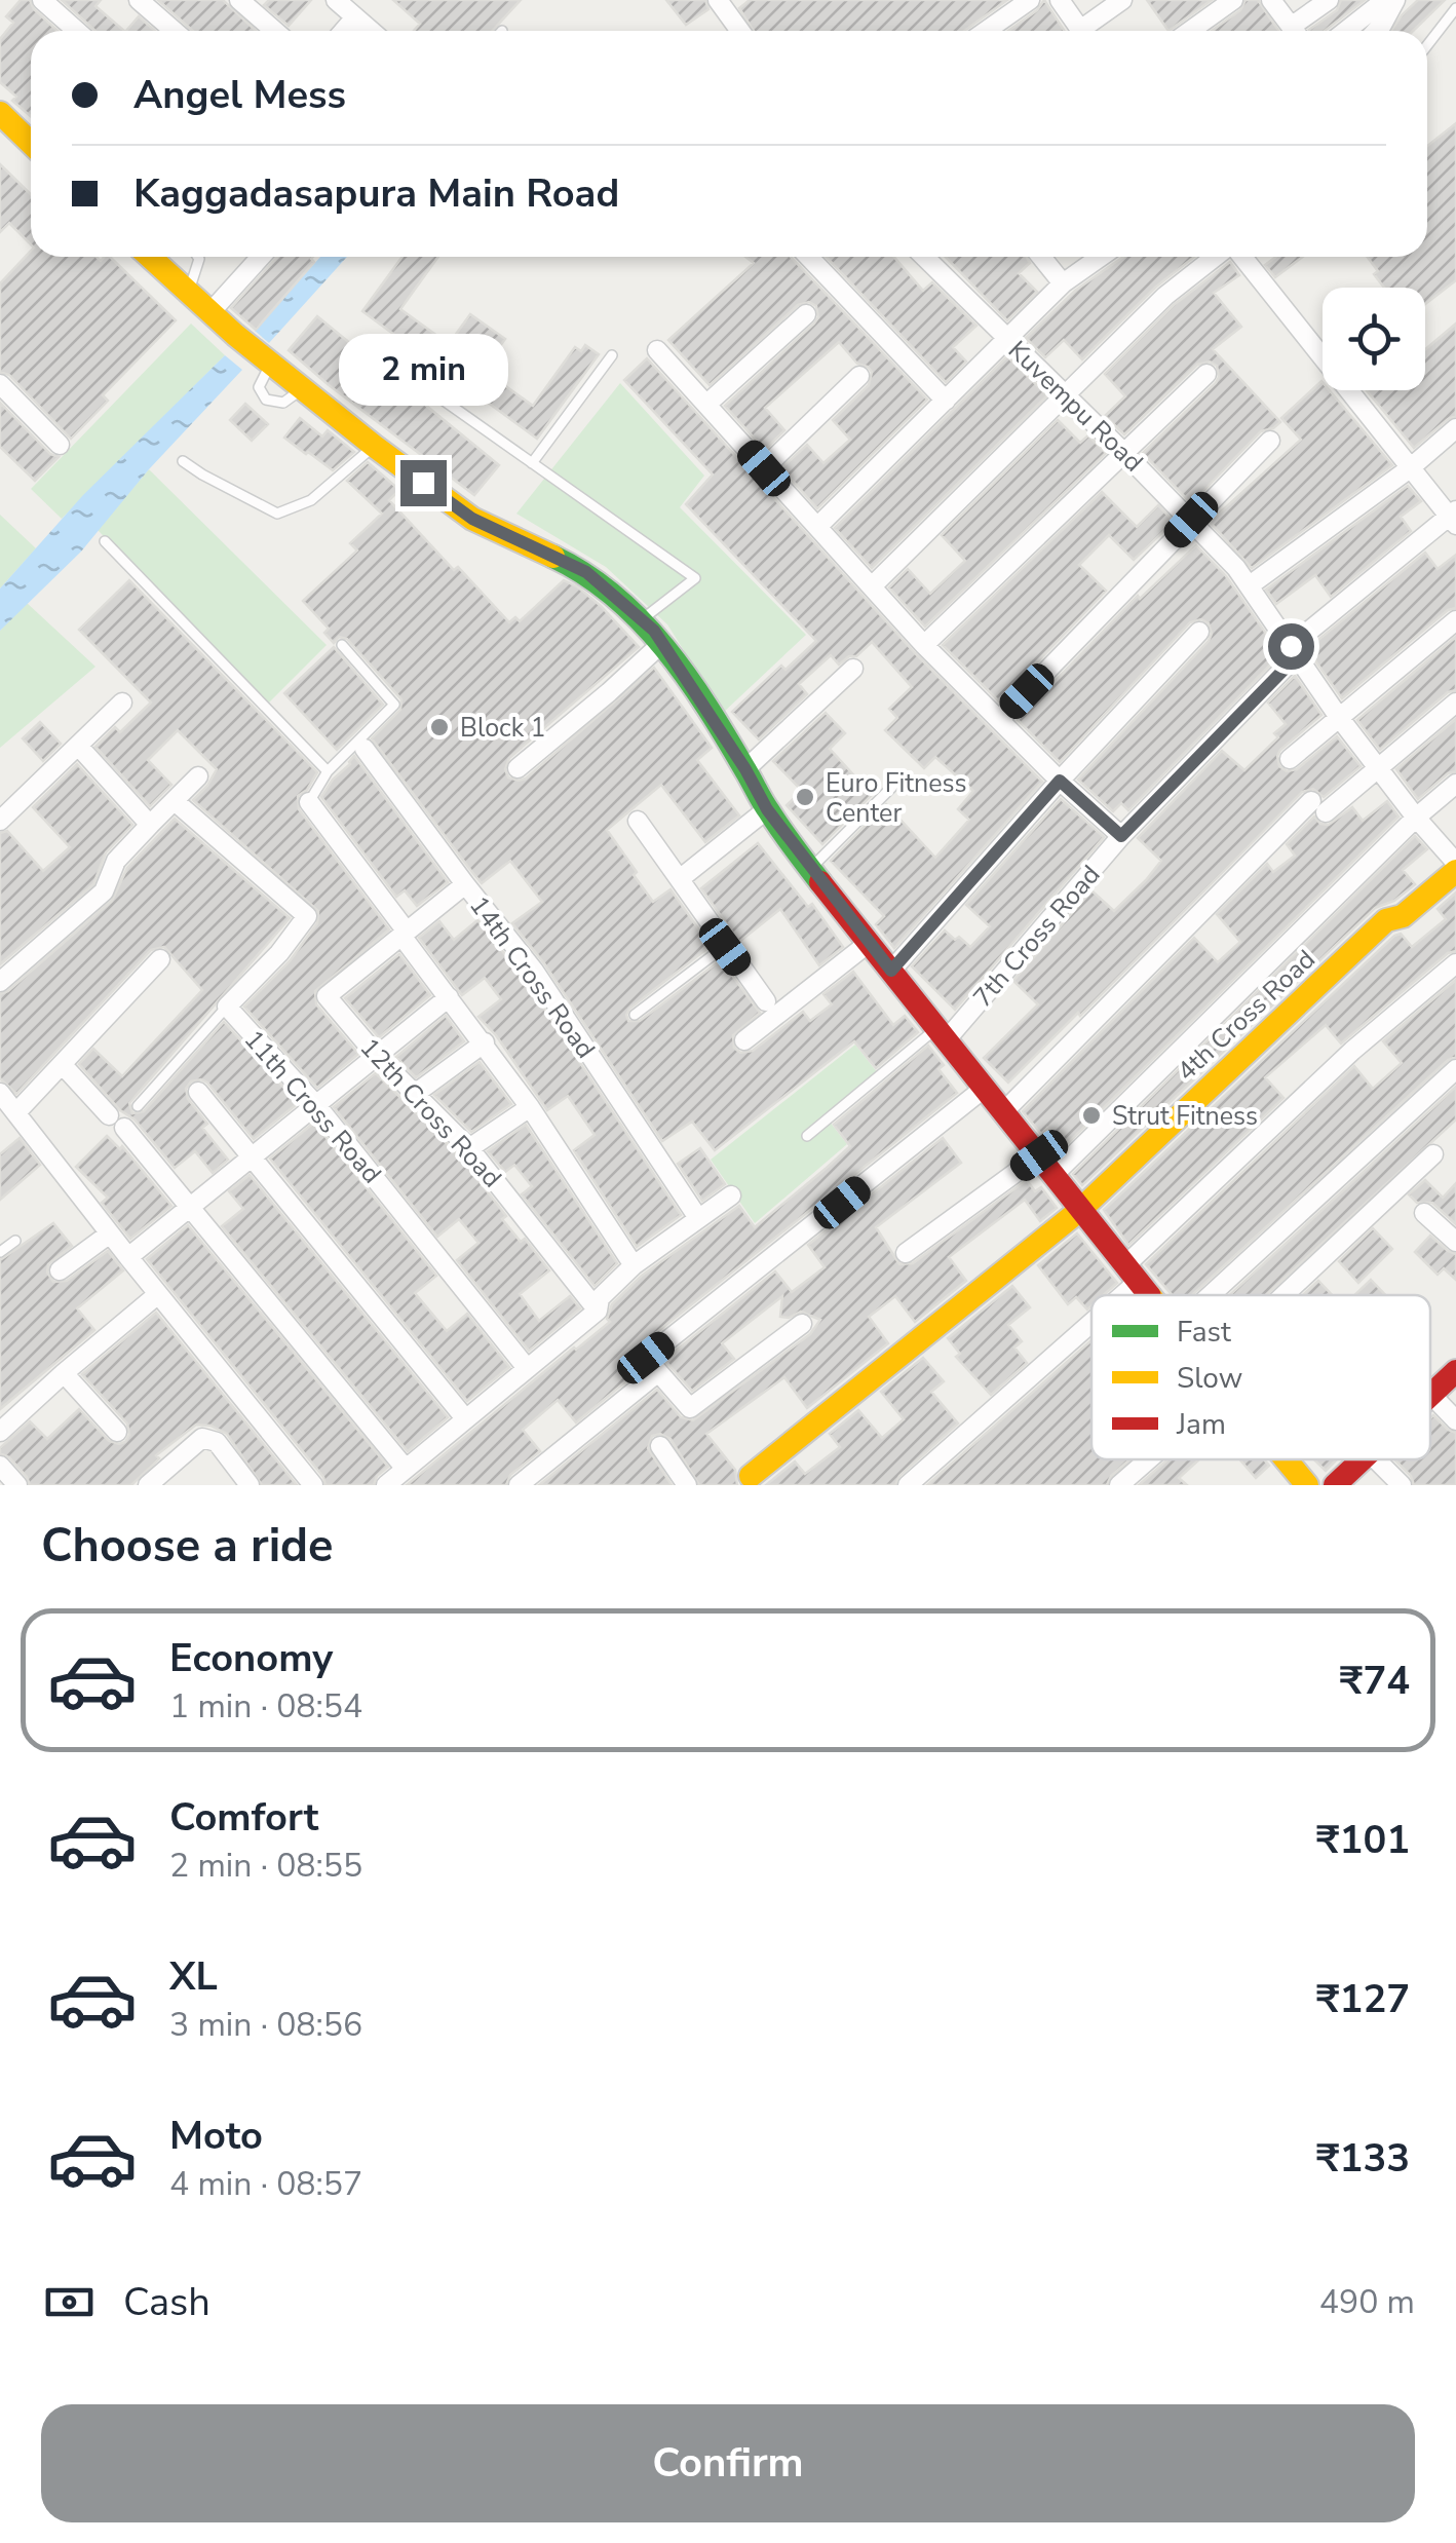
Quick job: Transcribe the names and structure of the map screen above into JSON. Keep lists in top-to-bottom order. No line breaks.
{"streets":{"main road":["4th Cross Road"],"street":["Kuvempu Road","7th Cross Road","14th Cross Road","11th Cross Road","12th Cross Road"]},"crossings":[["Kuvempu Road","7th Cross Road"]],"places":["Block 1","Euro Fitness Center","Strut Fitness"],"legend":["Fast","Slow","Jam"],"page":{"banner":["Angel Mess","Kaggadasapura Main Road"],"bubble":"2 min","heading":"Choose a ride","list":[{"name":"Economy","note":"1 min · 08:54","value":"₹74"},{"name":"Comfort","note":"2 min · 08:55","value":"₹101"},{"name":"XL","note":"3 min · 08:56","value":"₹127"},{"name":"Moto","note":"4 min · 08:57","value":"₹133"}],"pay":["Cash","490 m"],"buttons":"Confirm"}}
